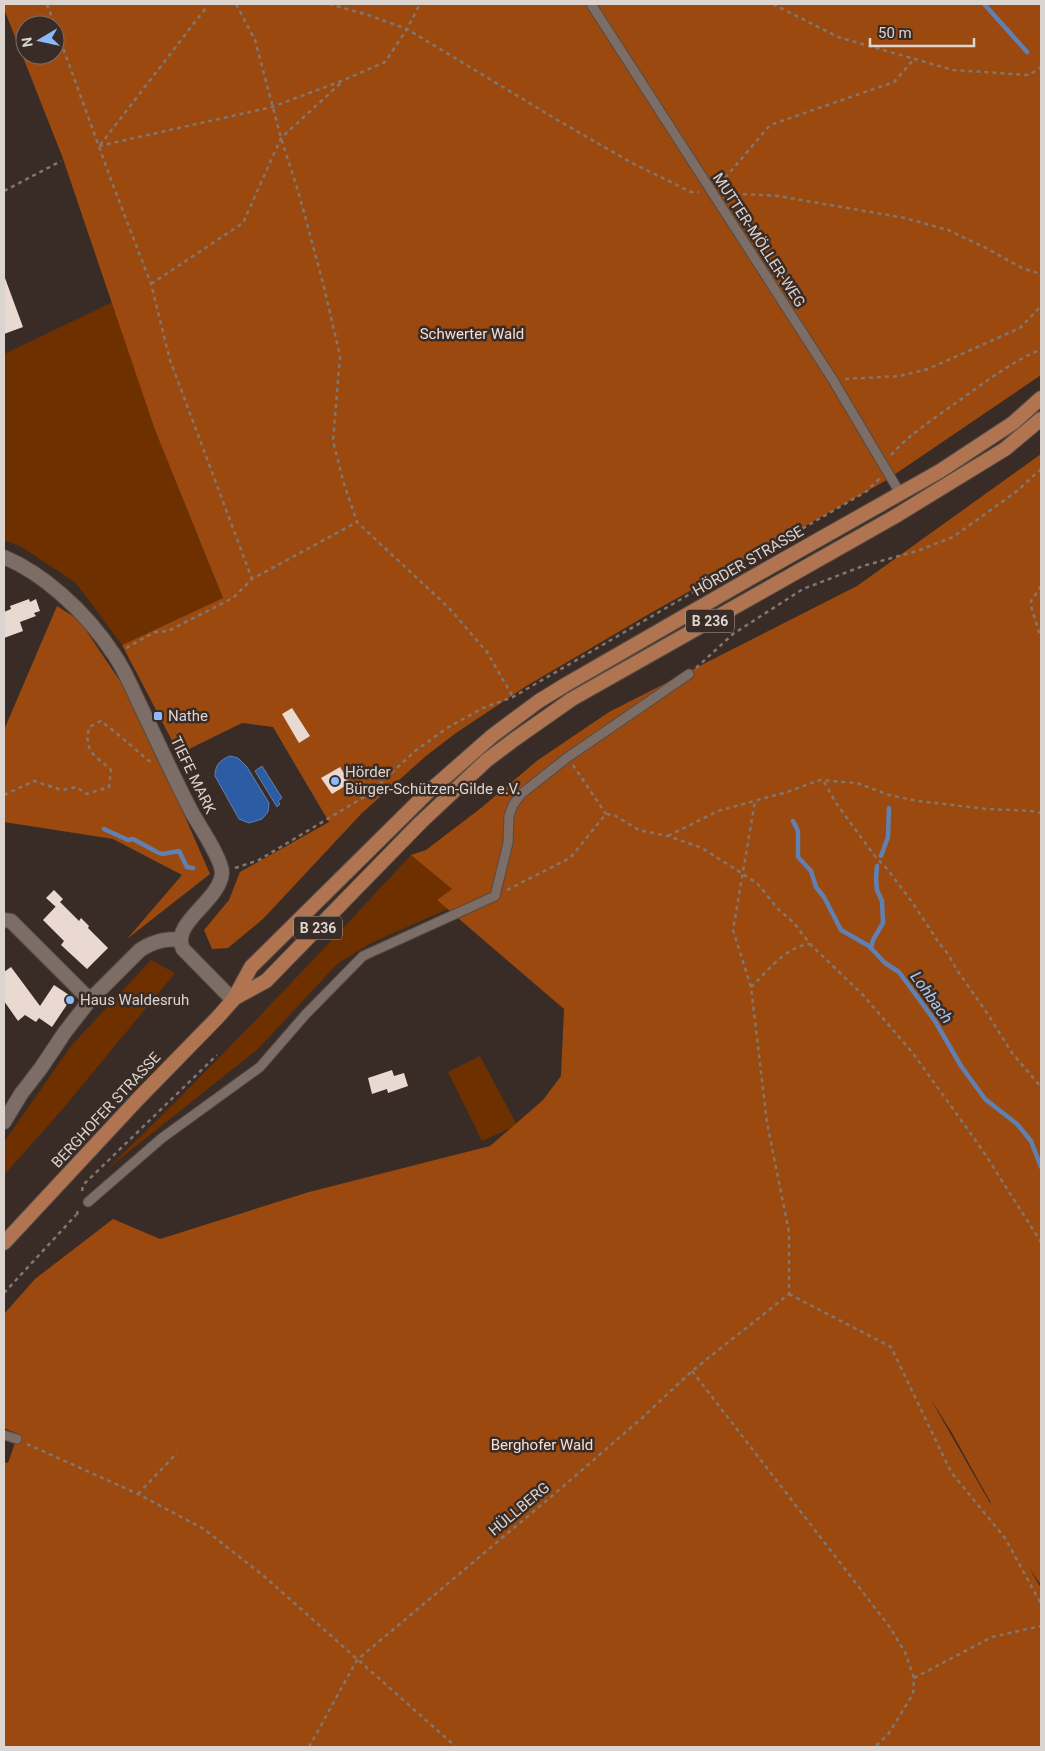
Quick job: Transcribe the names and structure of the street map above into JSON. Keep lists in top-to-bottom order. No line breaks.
{"streets":{"main road":["HÖRDER STRASSE","B 236","BERGHOFER STRASSE"],"street":["TIEFE MARK"],"lane":["MUTTER-MÖLLER-WEG"],"path":["HÜLLBERG"]},"crossings":[["MUTTER-MÖLLER-WEG","HÖRDER STRASSE"],["HÖRDER STRASSE","BERGHOFER STRASSE"]],"water":["Lohbach"],"parks":["Schwerter Wald","Berghofer Wald"],"places":{"transit":["Nathe"],"other":["Hörder Bürger-Schützen-Gilde e.V.","Haus Waldesruh"]},"scale_bar":"50 m","north":"left"}
